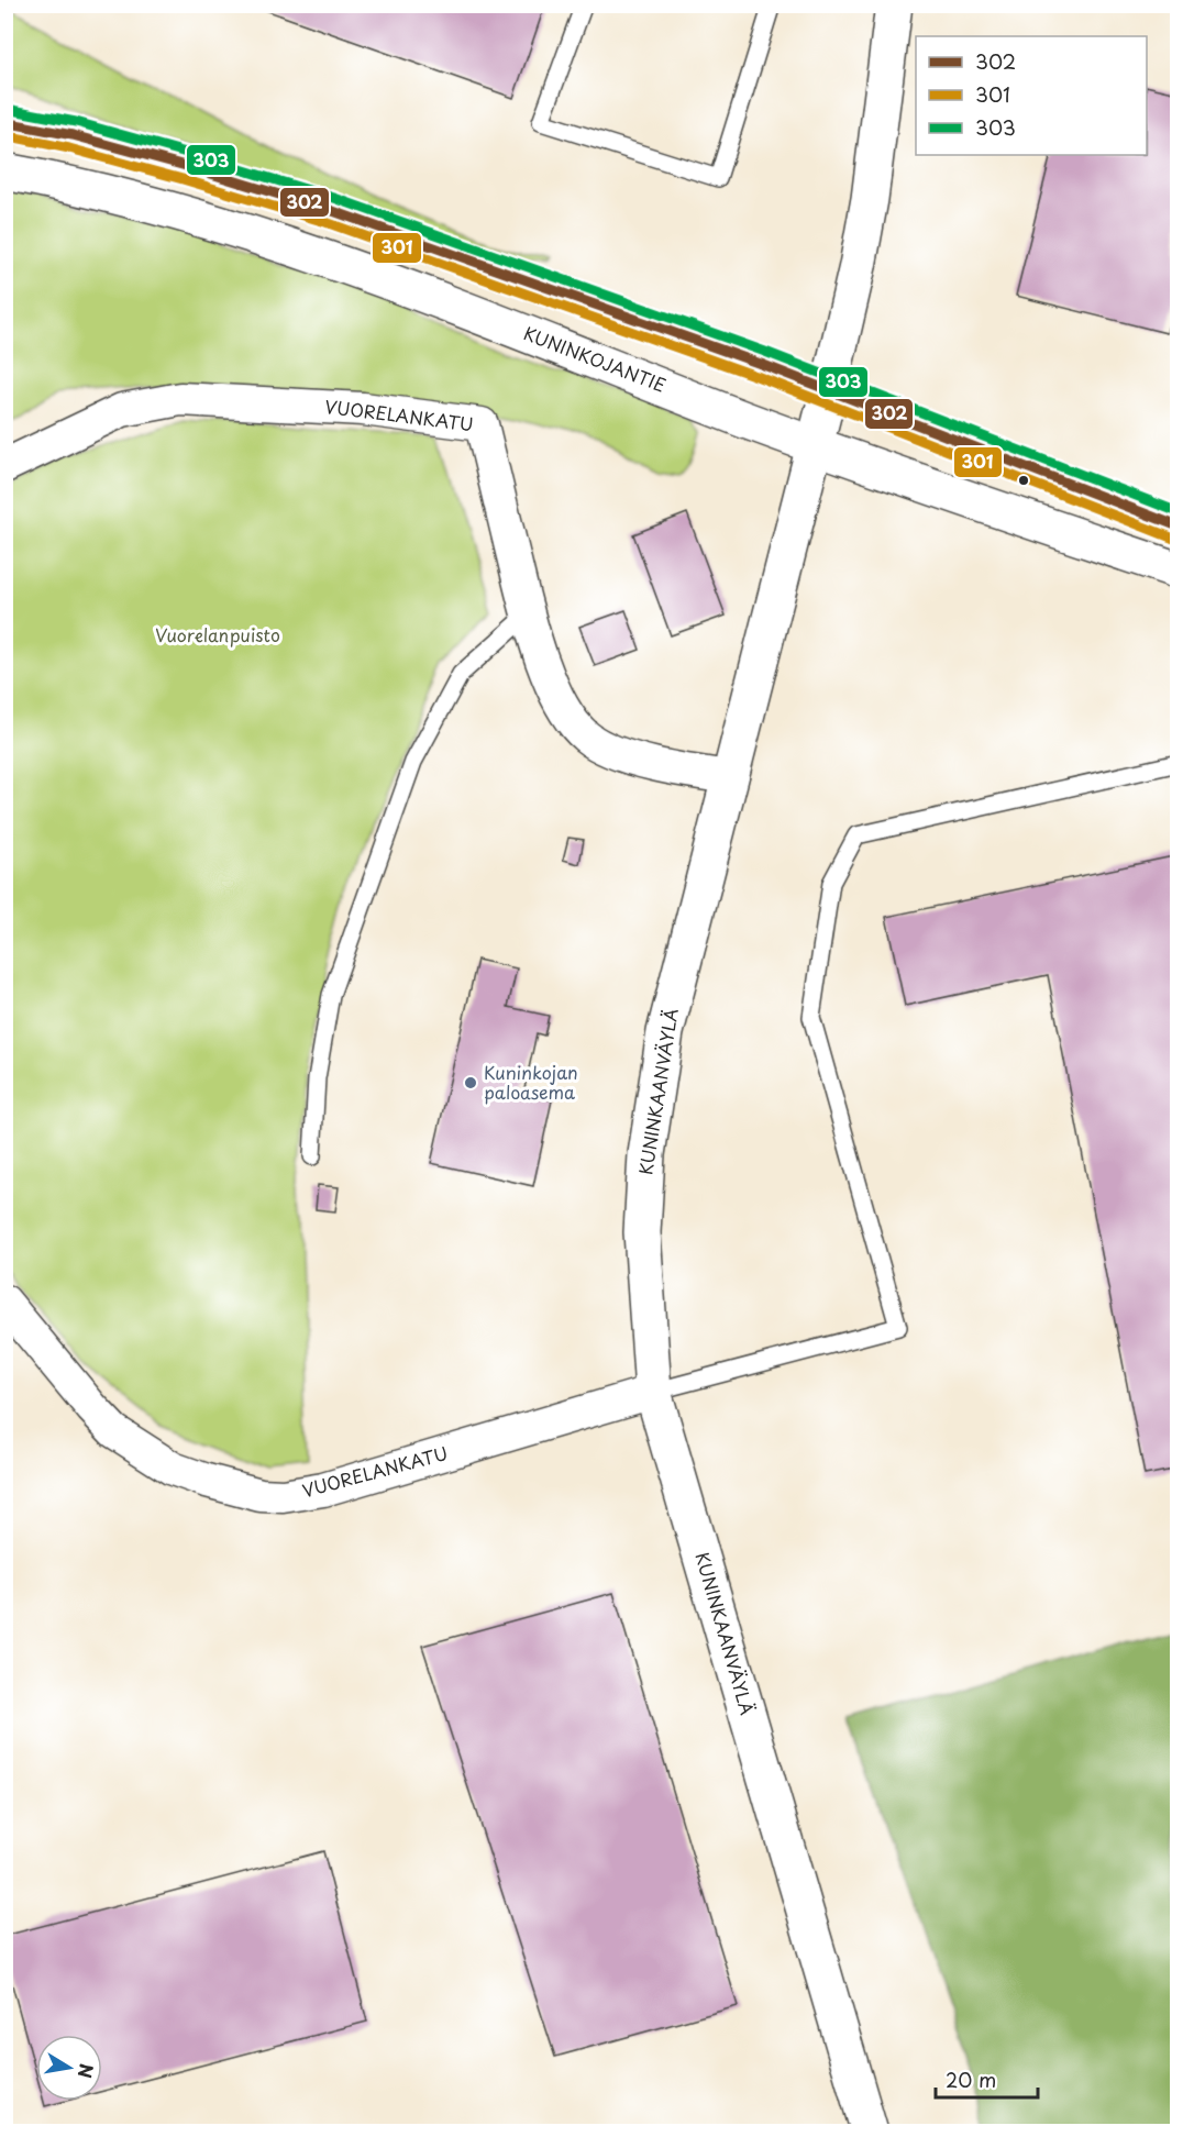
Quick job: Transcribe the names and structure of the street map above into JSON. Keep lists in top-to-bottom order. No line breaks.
{"streets":{"main road":["KUNINKOJANTIE","KUNINKAANVÄYLÄ"],"street":["VUORELANKATU"]},"crossings":[["KUNINKOJANTIE","KUNINKAANVÄYLÄ"],["VUORELANKATU","KUNINKAANVÄYLÄ"]],"parks":["Vuorelanpuisto"],"places":["Kuninkojan paloasema"],"lines":["transit line 303","transit line 302","transit line 301"],"legend":["302","301","303"],"scale_bar":"20 m","north":"right"}
